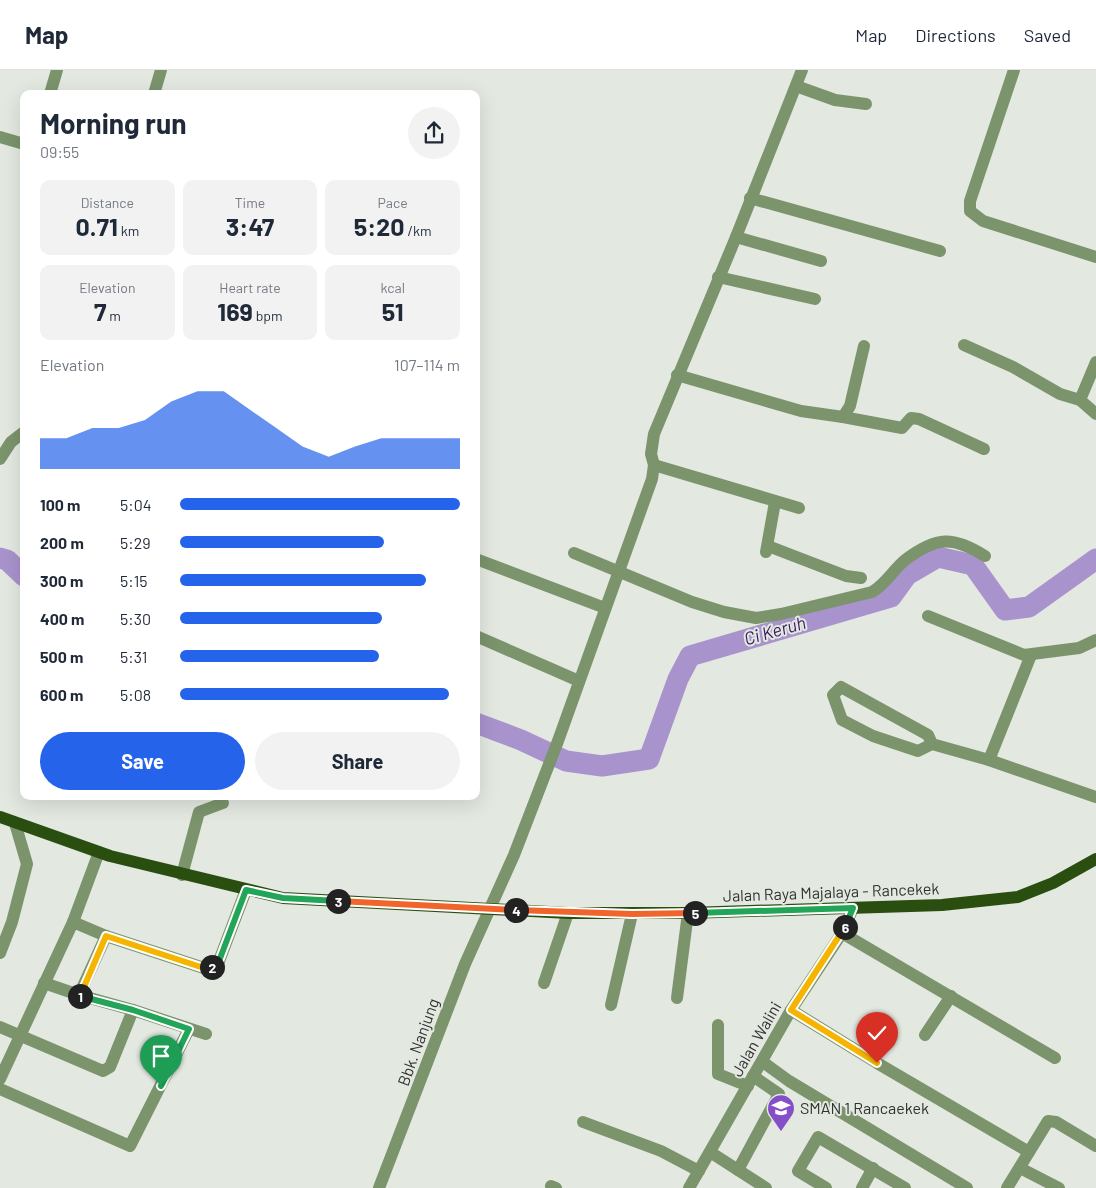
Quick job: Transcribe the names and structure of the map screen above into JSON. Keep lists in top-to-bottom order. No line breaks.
{"streets":{"main road":["Jalan Raya Majalaya - Rancekek"],"street":["Jalan Walini","Bbk. Nanjung"]},"crossings":[["Jalan Raya Majalaya - Rancekek","Jalan Walini"],["Jalan Raya Majalaya - Rancekek","Bbk. Nanjung"]],"water":["Ci Keruh"],"places":{"school or university":["SMAN 1 Rancaekek"]},"page":{"header":"Map","nav":["Map","Directions","Saved"],"heading":["Morning run","09:55"],"stats":[["Distance","0.71 km"],["Time","3:47"],["Pace","5:20 /km"],["Elevation","7 m"],["Heart rate","169 bpm"],["kcal","51"]],"chart":["Elevation","107–114 m"],"list":[{"name":"100 m","note":"5:04"},{"name":"200 m","note":"5:29"},{"name":"300 m","note":"5:15"},{"name":"400 m","note":"5:30"},{"name":"500 m","note":"5:31"},{"name":"600 m","note":"5:08"}],"buttons":["Save","Share"],"pins":["3","4","5","6","2","1"]}}
